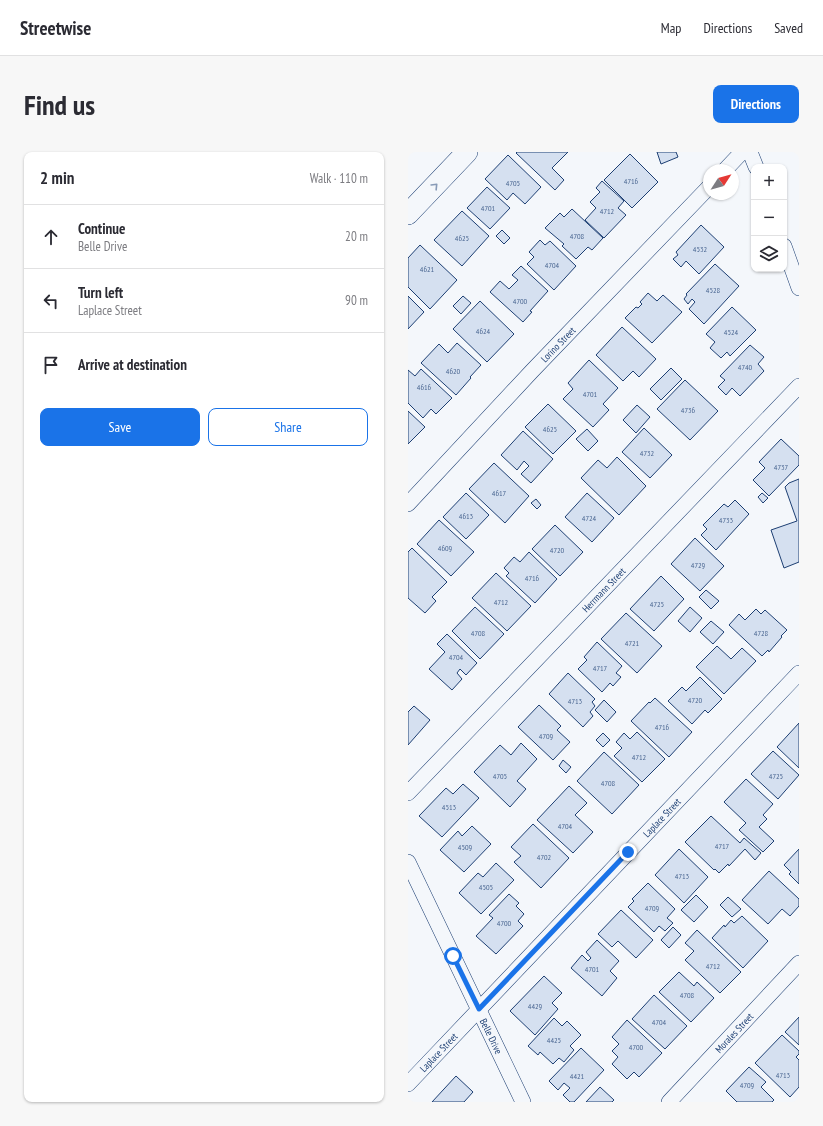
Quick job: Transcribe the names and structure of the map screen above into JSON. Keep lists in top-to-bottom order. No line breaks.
{"streets":{"street":["Lorino Street","Herrmann Street","Laplace Street","Morales Street","Belle Drive"]},"crossings":[["Laplace Street","Belle Drive"]],"house_numbers":["4716","4705","4701","4712","4708","4625","4532","4704","4621","4528","4700","4624","4524","4740","4620","4616","4701","4736","4625","4732","4737","4617","4613","4724","4733","4609","4720","4729","4716","4712","4725","4708","4728","4721","4704","4717","4720","4713","4716","4709","4712","4705","4725","4708","4513","4704","4717","4509","4702","4713","4505","4709","4700","4712","4701","4708","4429","4704","4425","4700","4713","4421","4709"],"north":"top right","page":{"header":"Streetwise","nav":["Map","Directions","Saved"],"buttons":["Directions",["Save","Share"]],"title":"Find us","heading":["2 min","Walk · 110 m"],"map_buttons":["+","−"],"list":[["Continue","Belle Drive","20 m"],["Turn left","Laplace Street","90 m"],"Arrive at destination"]}}
